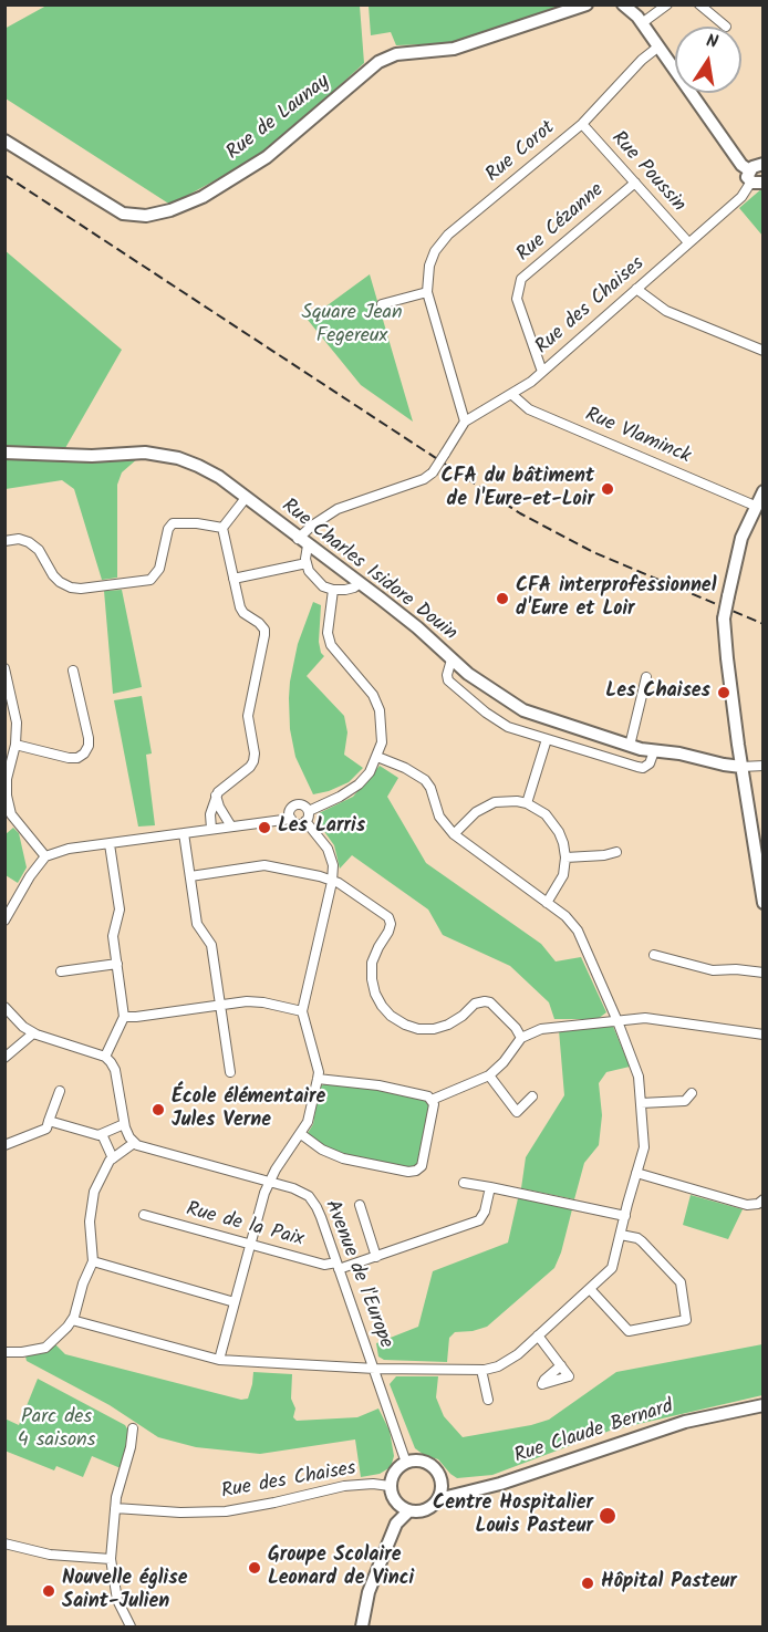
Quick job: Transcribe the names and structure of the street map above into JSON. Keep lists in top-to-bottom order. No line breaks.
{"streets":{"street":["Rue de Launay","Rue Corot","Rue Poussin","Rue Cézanne","Rue des Chaises","Rue Vlaminck","Rue Charles Isidore Douin","Rue de la Paix","Avenue de l'Europe","Rue Claude Bernard"]},"crossings":[["Rue Corot","Rue Poussin"],["Rue Corot","Rue des Chaises"],["Rue Poussin","Rue Cézanne"],["Rue Poussin","Rue des Chaises"],["Rue Cézanne","Rue des Chaises"],["Rue des Chaises","Rue Vlaminck"],["Rue des Chaises","Rue Charles Isidore Douin"],["Rue des Chaises","Avenue de l'Europe"],["Rue des Chaises","Rue Claude Bernard"],["Rue de la Paix","Avenue de l'Europe"],["Avenue de l'Europe","Rue Claude Bernard"]],"parks":["Square Jean Fegereux","Parc des 4 saisons"],"places":["CFA du bâtiment de l'Eure-et-Loir","CFA interprofessionnel d'Eure et Loir","Les Chaises","Les Larris","École élémentaire Jules Verne","Centre Hospitalier Louis Pasteur","Groupe Scolaire Leonard de Vinci","Hôpital Pasteur","Nouvelle église Saint-Julien"],"north":"top"}
